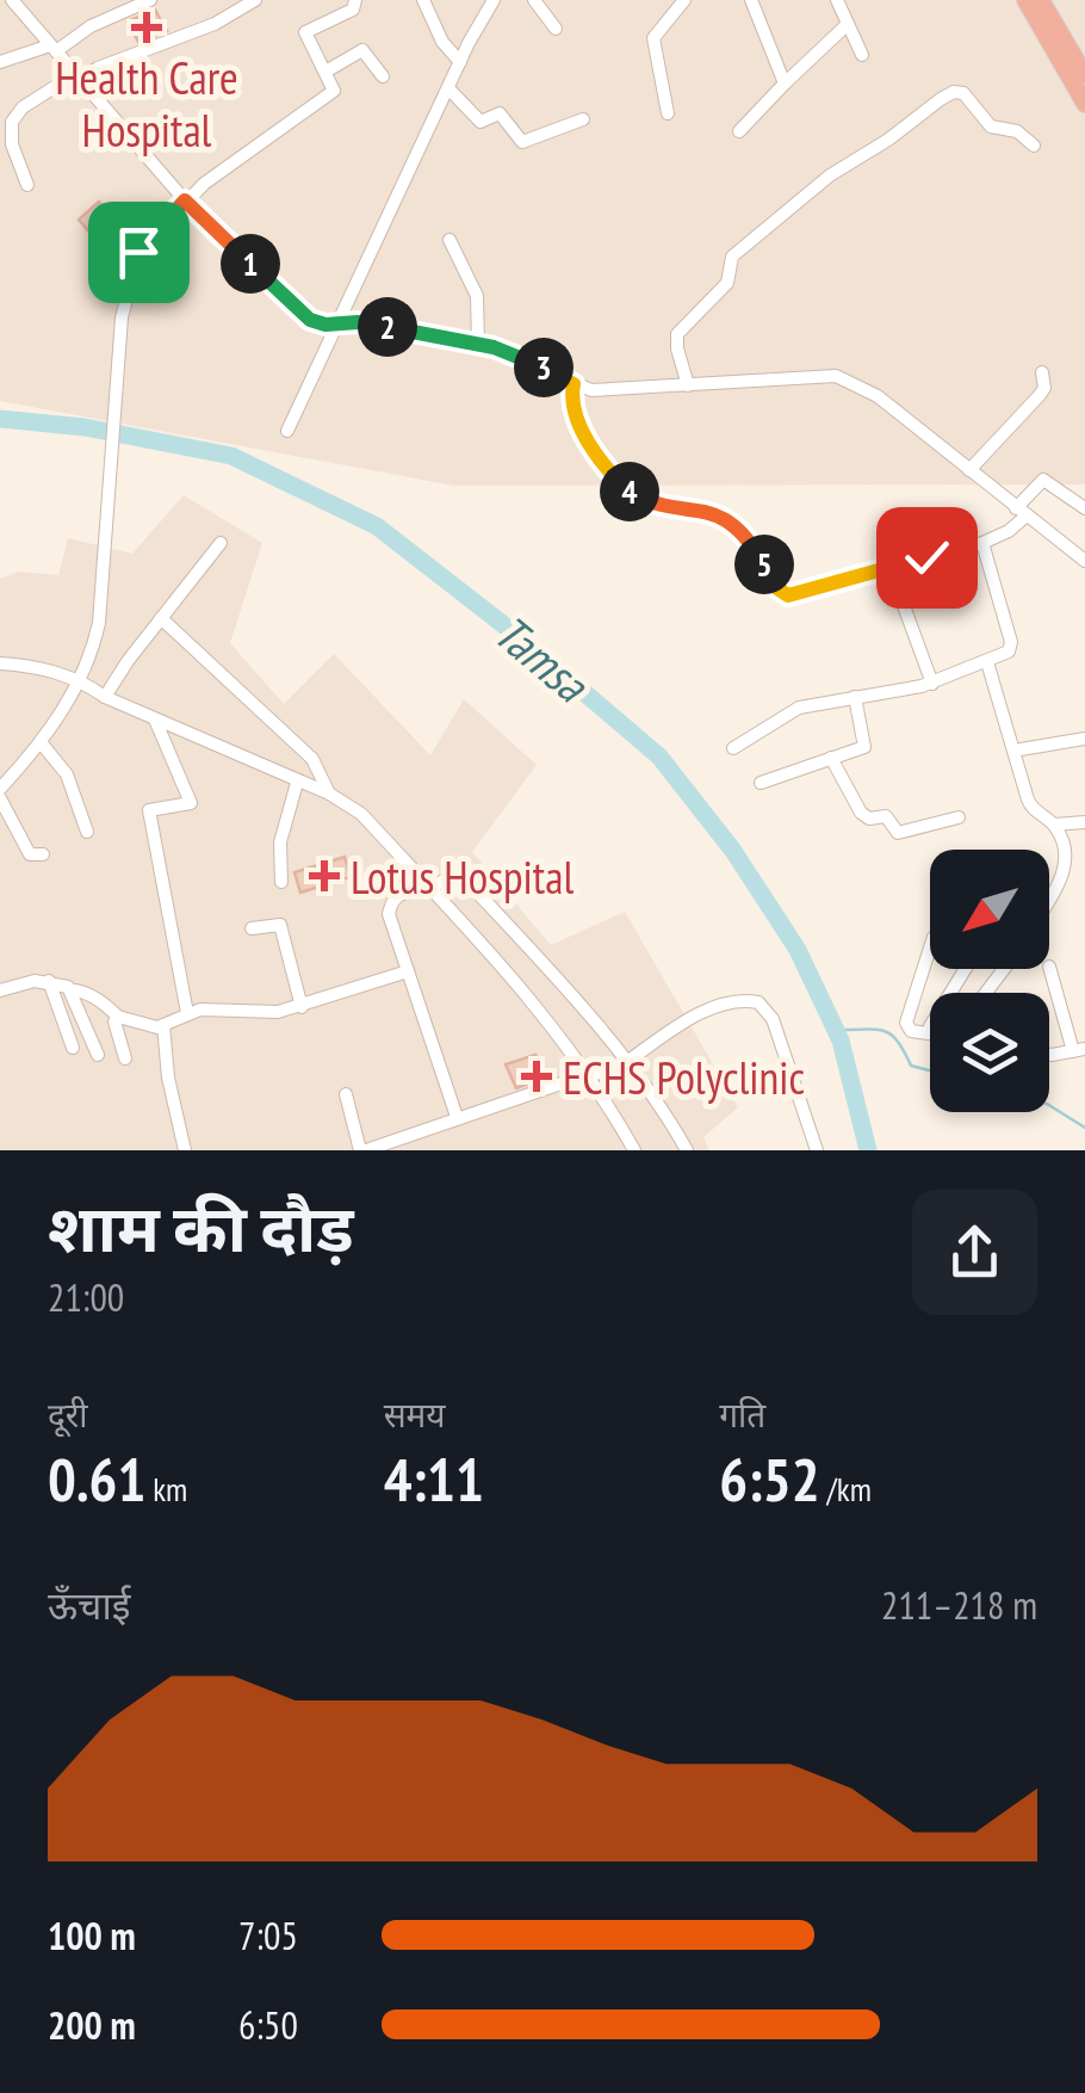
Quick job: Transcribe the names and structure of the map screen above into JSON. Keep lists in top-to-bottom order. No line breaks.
{"water":["Tamsa"],"places":{"health":["Health Care Hospital","Lotus Hospital","ECHS Polyclinic"]},"north":"bottom left","page":{"pins":["1","2","3","4","5"],"heading":["शाम की दौड़","21:00"],"stats":[["दूरी","0.61 km"],["समय","4:11"],["गति","6:52 /km"]],"chart":["ऊँचाई","211–218 m"],"list":[{"name":"100 m","note":"7:05"},{"name":"200 m","note":"6:50"}]}}
